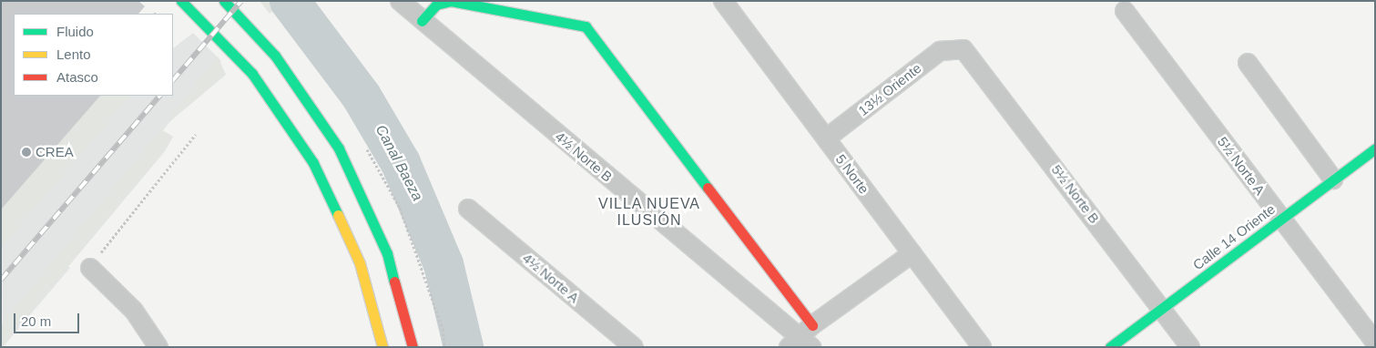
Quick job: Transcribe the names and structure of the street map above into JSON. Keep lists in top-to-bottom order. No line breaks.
{"streets":{"street":["13½ Oriente","4½ Norte B","5½ Norte A","5 Norte","5½ Norte B","Calle 14 Oriente","4½ Norte A"]},"crossings":[["13½ Oriente","5 Norte"],["13½ Oriente","5½ Norte B"],["5½ Norte A","Calle 14 Oriente"],["5½ Norte B","Calle 14 Oriente"]],"districts":["VILLA NUEVA ILUSIÓN"],"water":["Canal Baeza"],"places":["CREA"],"legend":["Fluido","Lento","Atasco"],"scale_bar":"20 m"}
